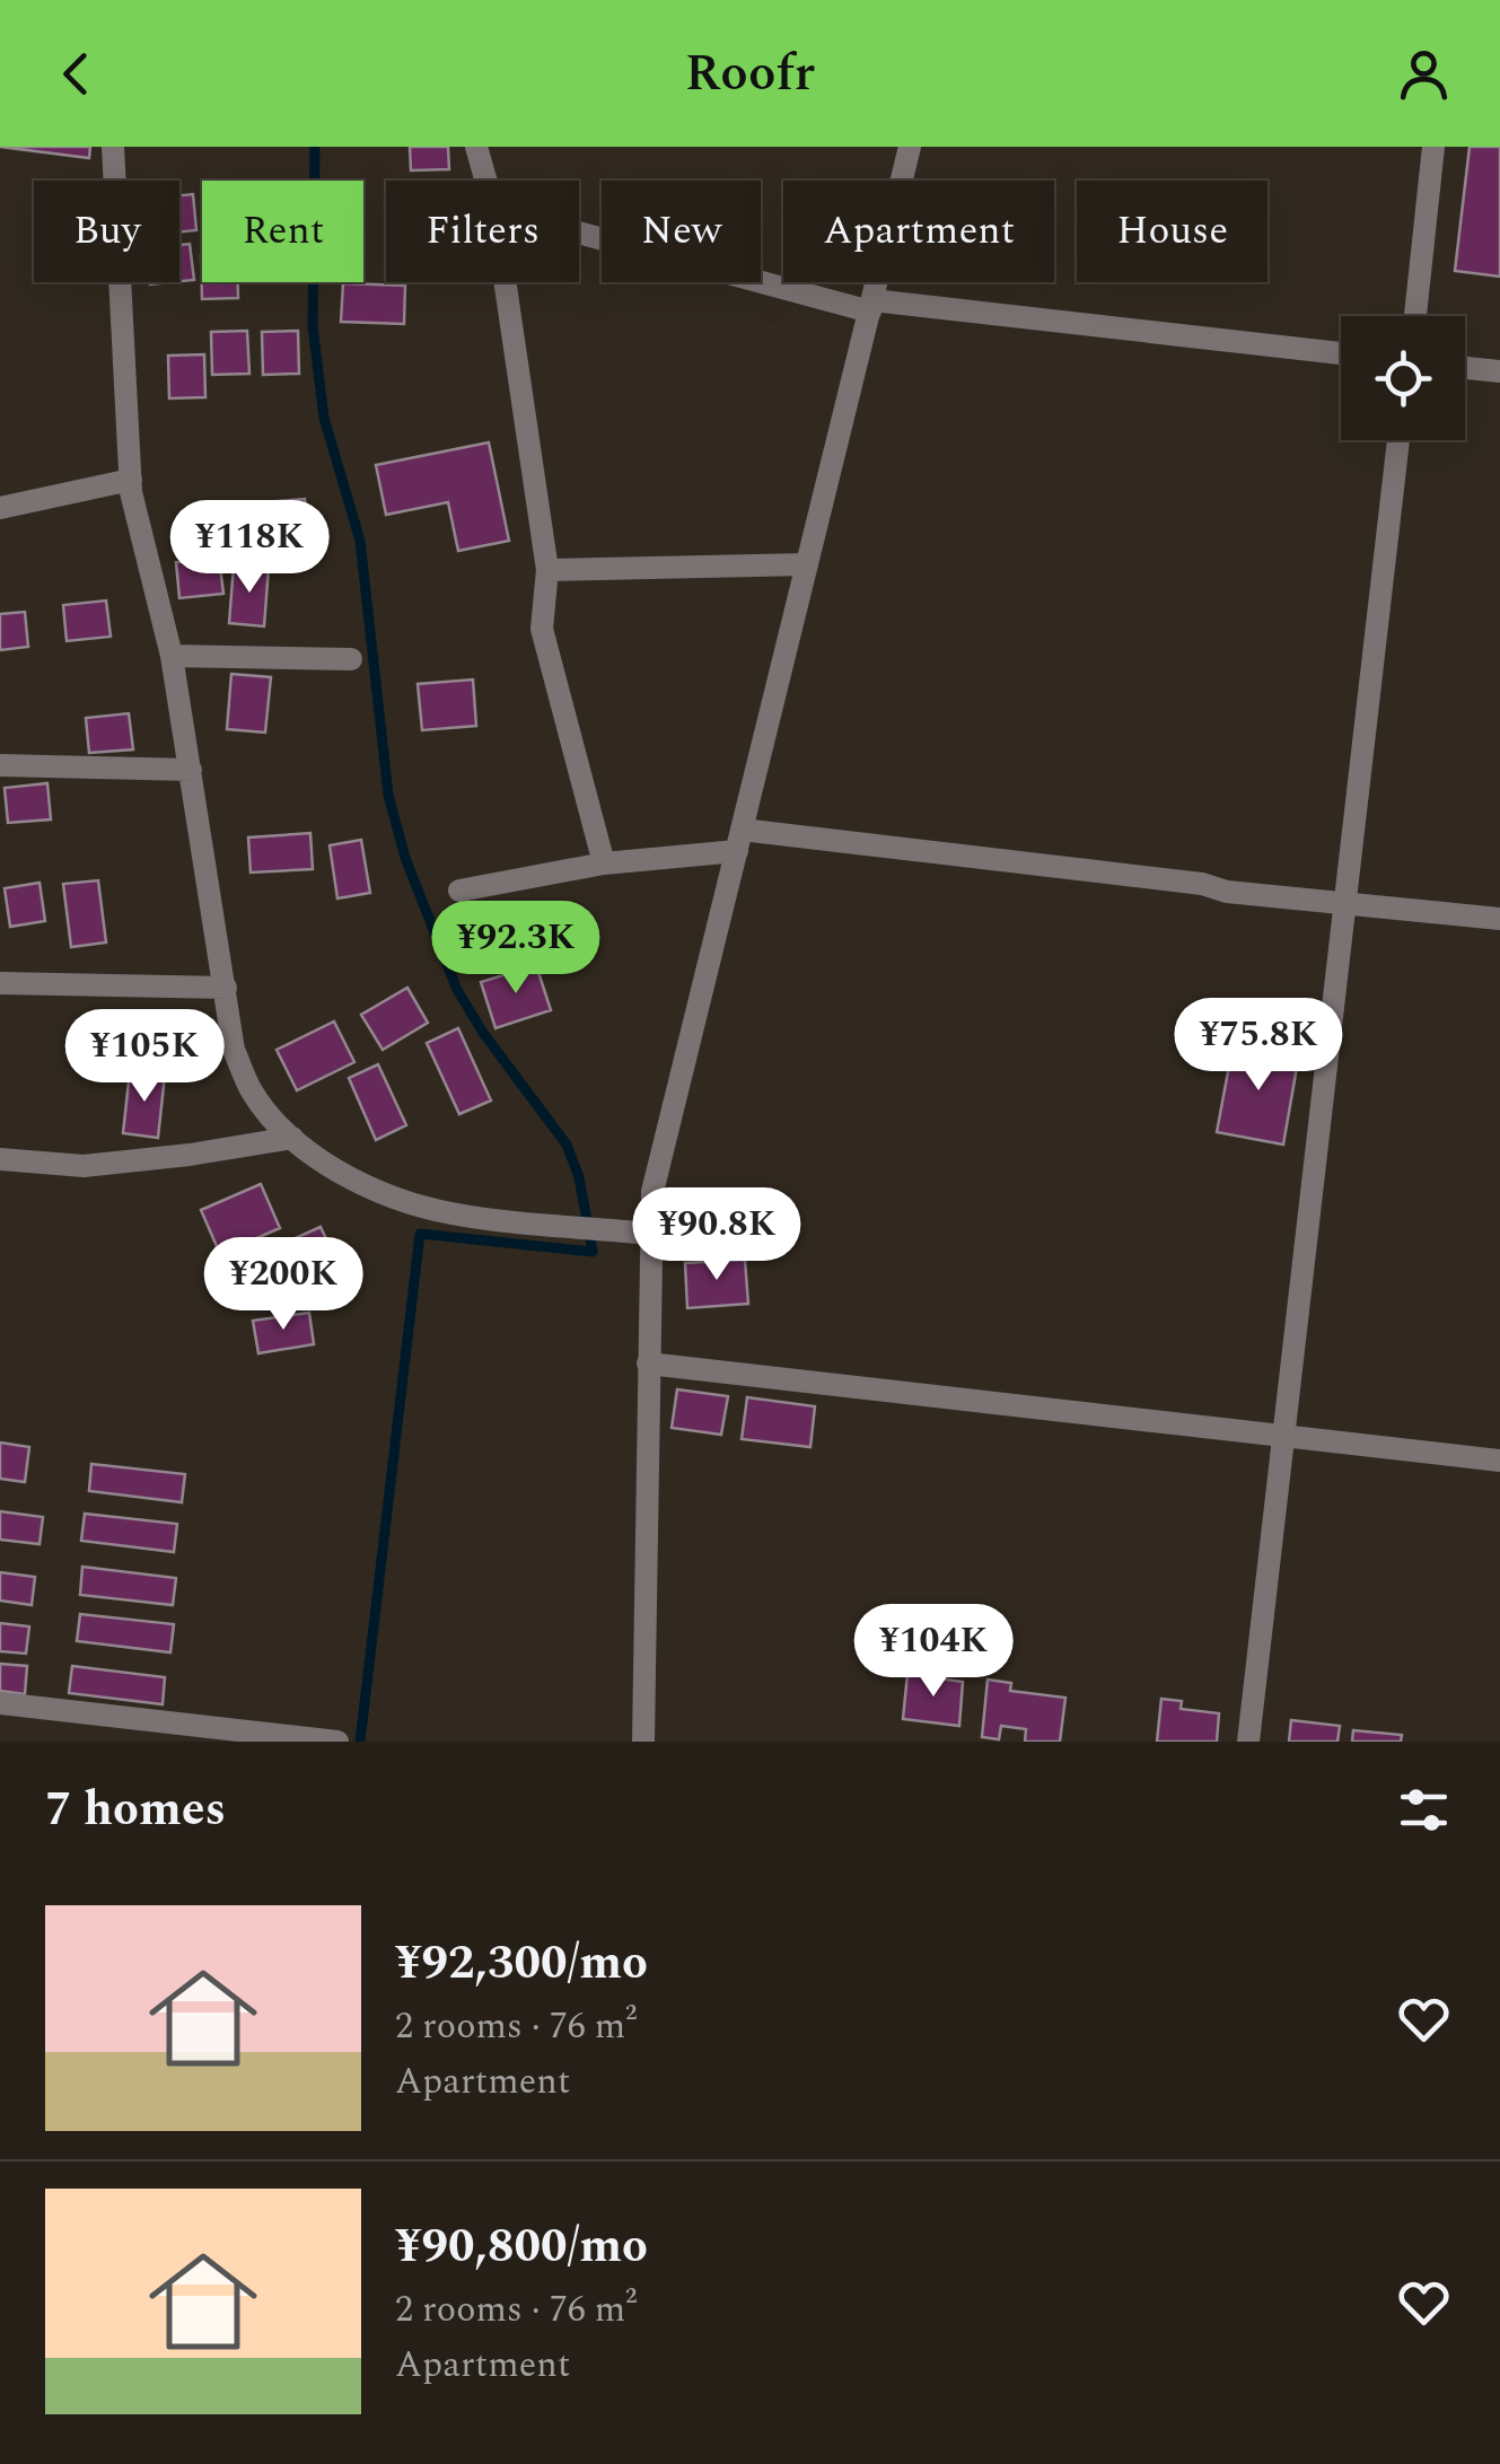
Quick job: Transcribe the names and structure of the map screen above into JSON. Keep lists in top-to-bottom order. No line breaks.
{"page":{"header":"Roofr","chip":["Buy","Rent","Filters","New","Apartment","House"],"price":["¥118K","¥92.3K","¥75.8K","¥105K","¥90.8K","¥200K","¥104K"],"heading":"7 homes","list":[{"name":"¥92,300/mo","note":"2 rooms · 76 m² · Apartment"},{"name":"¥90,800/mo","note":"2 rooms · 76 m² · Apartment"}]}}
